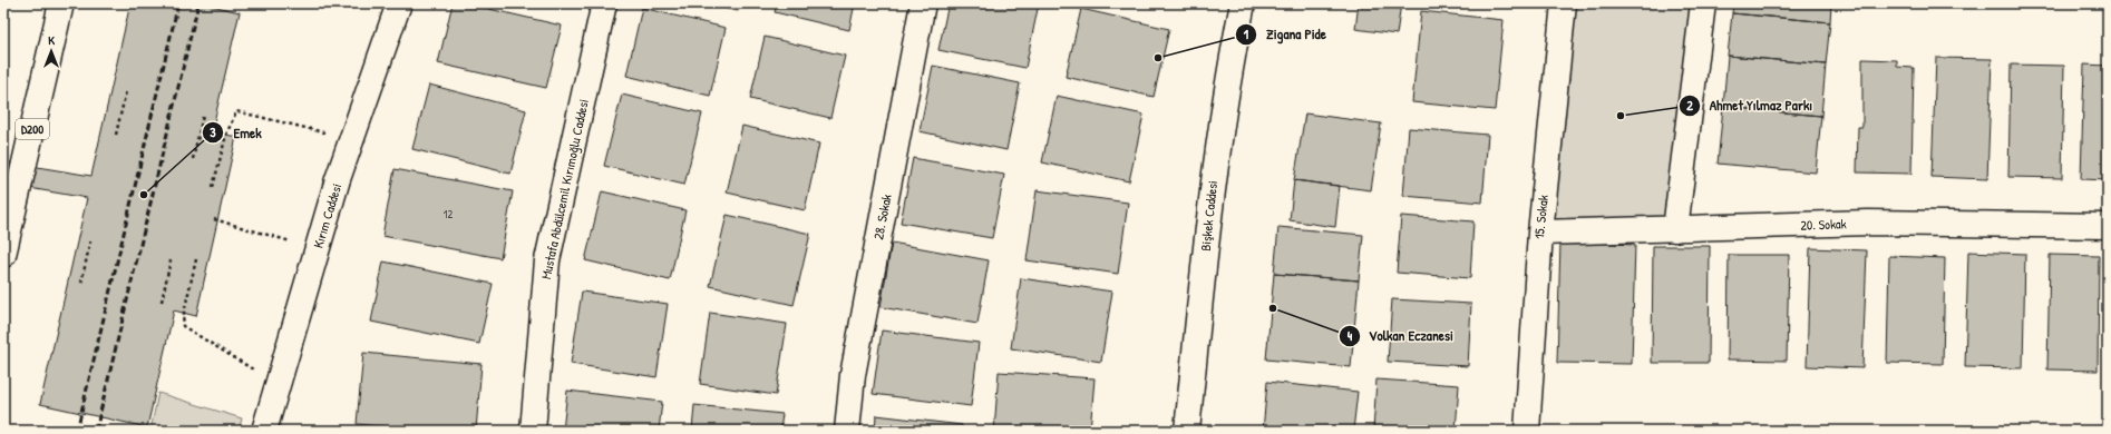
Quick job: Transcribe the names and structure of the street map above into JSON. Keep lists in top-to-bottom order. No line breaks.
{"streets":{"main road":["D200","Mustafa Abdülcemil Kırımoğlu Caddesi","Kırım Caddesi","Bişkek Caddesi","28. Sokak","15. Sokak","20. Sokak"]},"crossings":[["15. Sokak","20. Sokak"]],"places":["Zigana Pide","Ahmet Yılmaz Parkı","Emek","Volkan Eczanesi"],"house_numbers":["12"],"north":"top"}
